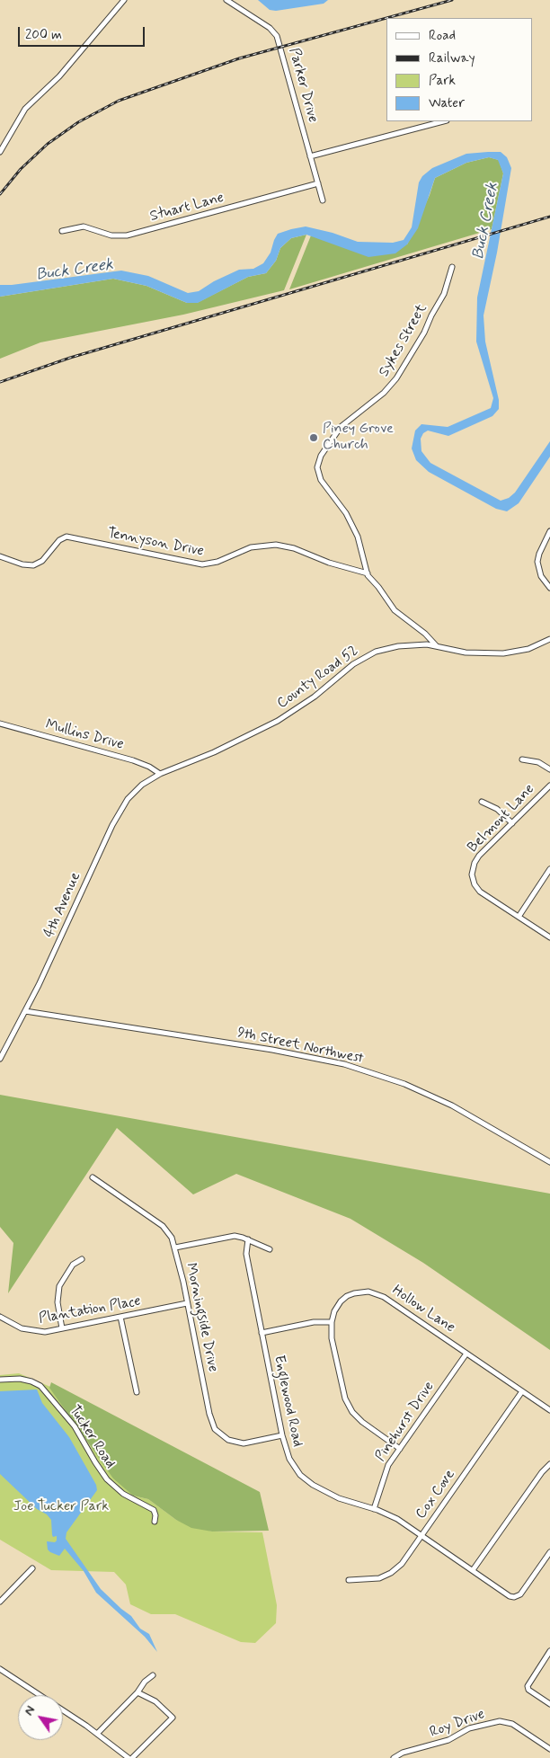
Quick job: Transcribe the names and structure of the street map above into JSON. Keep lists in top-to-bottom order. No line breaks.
{"streets":{"street":["Parker Drive","Stuart Lane","Sykes Street","Tennyson Drive","County Road 52","Mullins Drive","Belmont Lane","4th Avenue","9th Street Northwest","Hollow Lane","Plantation Place","Morningside Drive","Englewood Road","Pinehurst Drive","Tucker Road","Cox Cove","Roy Drive"]},"crossings":[["Parker Drive","Stuart Lane"],["Sykes Street","Tennyson Drive"],["County Road 52","Mullins Drive"],["County Road 52","4th Avenue"],["Mullins Drive","4th Avenue"],["4th Avenue","9th Street Northwest"],["Hollow Lane","Pinehurst Drive"],["Hollow Lane","Cox Cove"],["Plantation Place","Morningside Drive"],["Morningside Drive","Englewood Road"],["Englewood Road","Pinehurst Drive"],["Englewood Road","Cox Cove"]],"water":["Buck Creek"],"parks":["Joe Tucker Park"],"places":["Piney Grove Church"],"legend":["Road","Railway","Park","Water"],"scale_bar":"200 m","north":"top left"}
